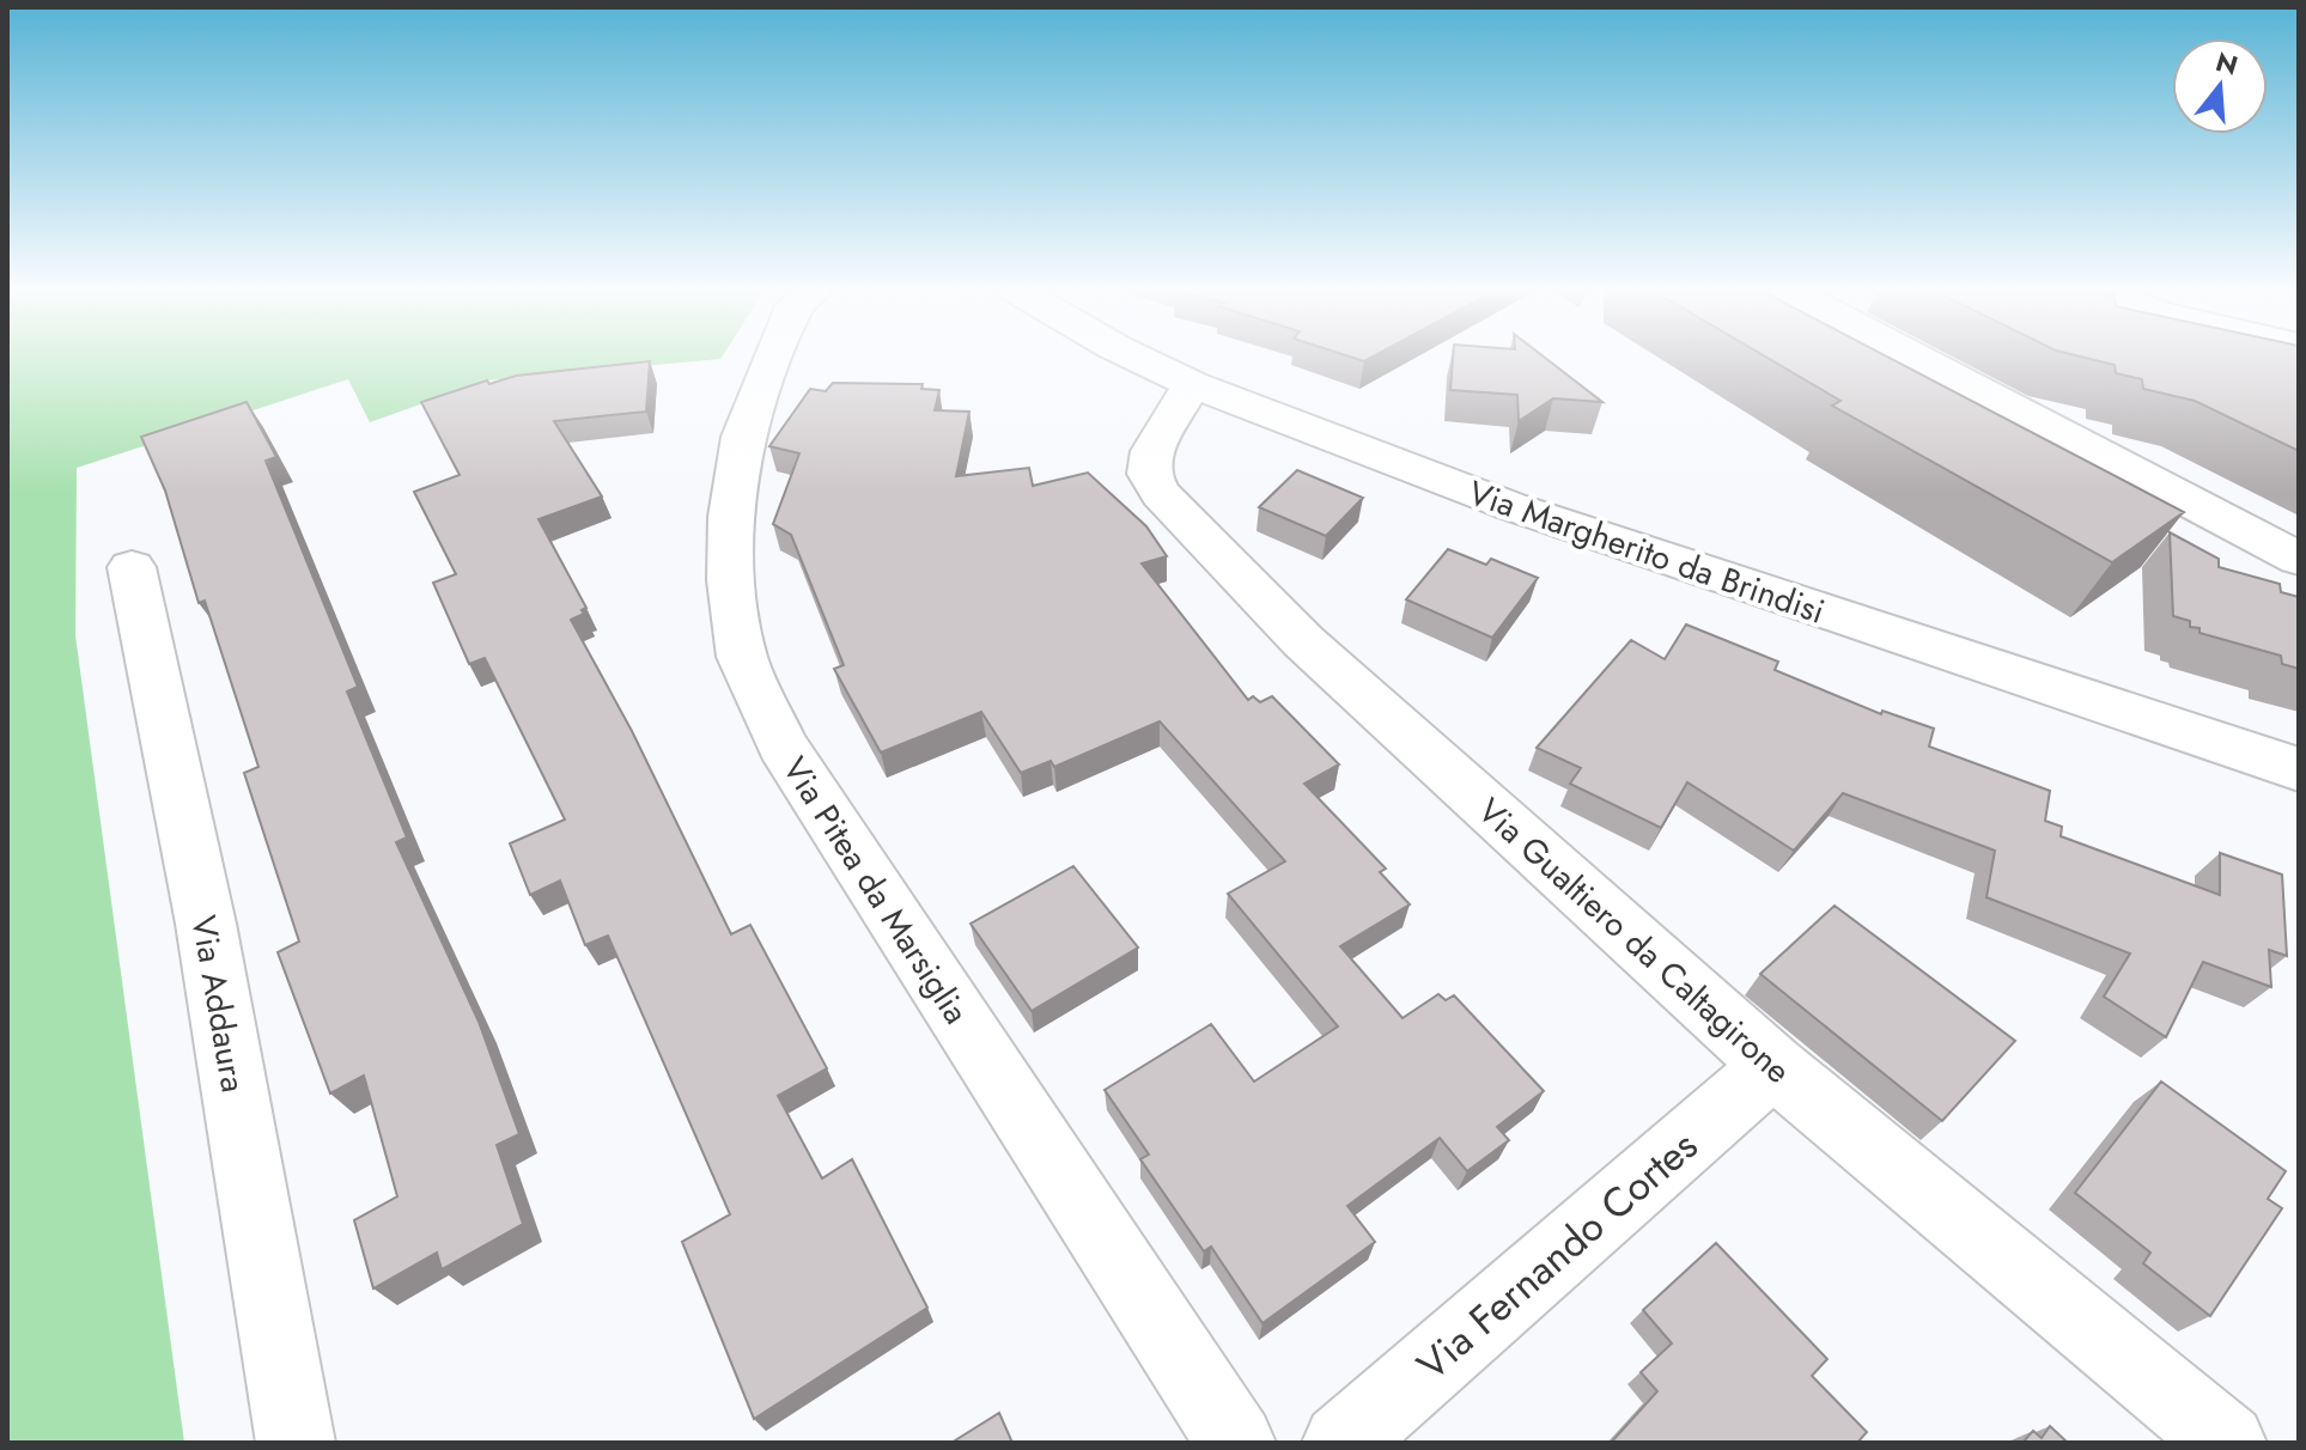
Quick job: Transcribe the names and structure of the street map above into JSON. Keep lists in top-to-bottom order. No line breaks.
{"streets":{"street":["Via Margherito da Brindisi","Via Pitea da Marsiglia","Via Gualtiero da Caltagirone","Via Addaura","Via Fernando Cortes"]},"crossings":[["Via Margherito da Brindisi","Via Gualtiero da Caltagirone"],["Via Gualtiero da Caltagirone","Via Fernando Cortes"]],"north":"top"}
